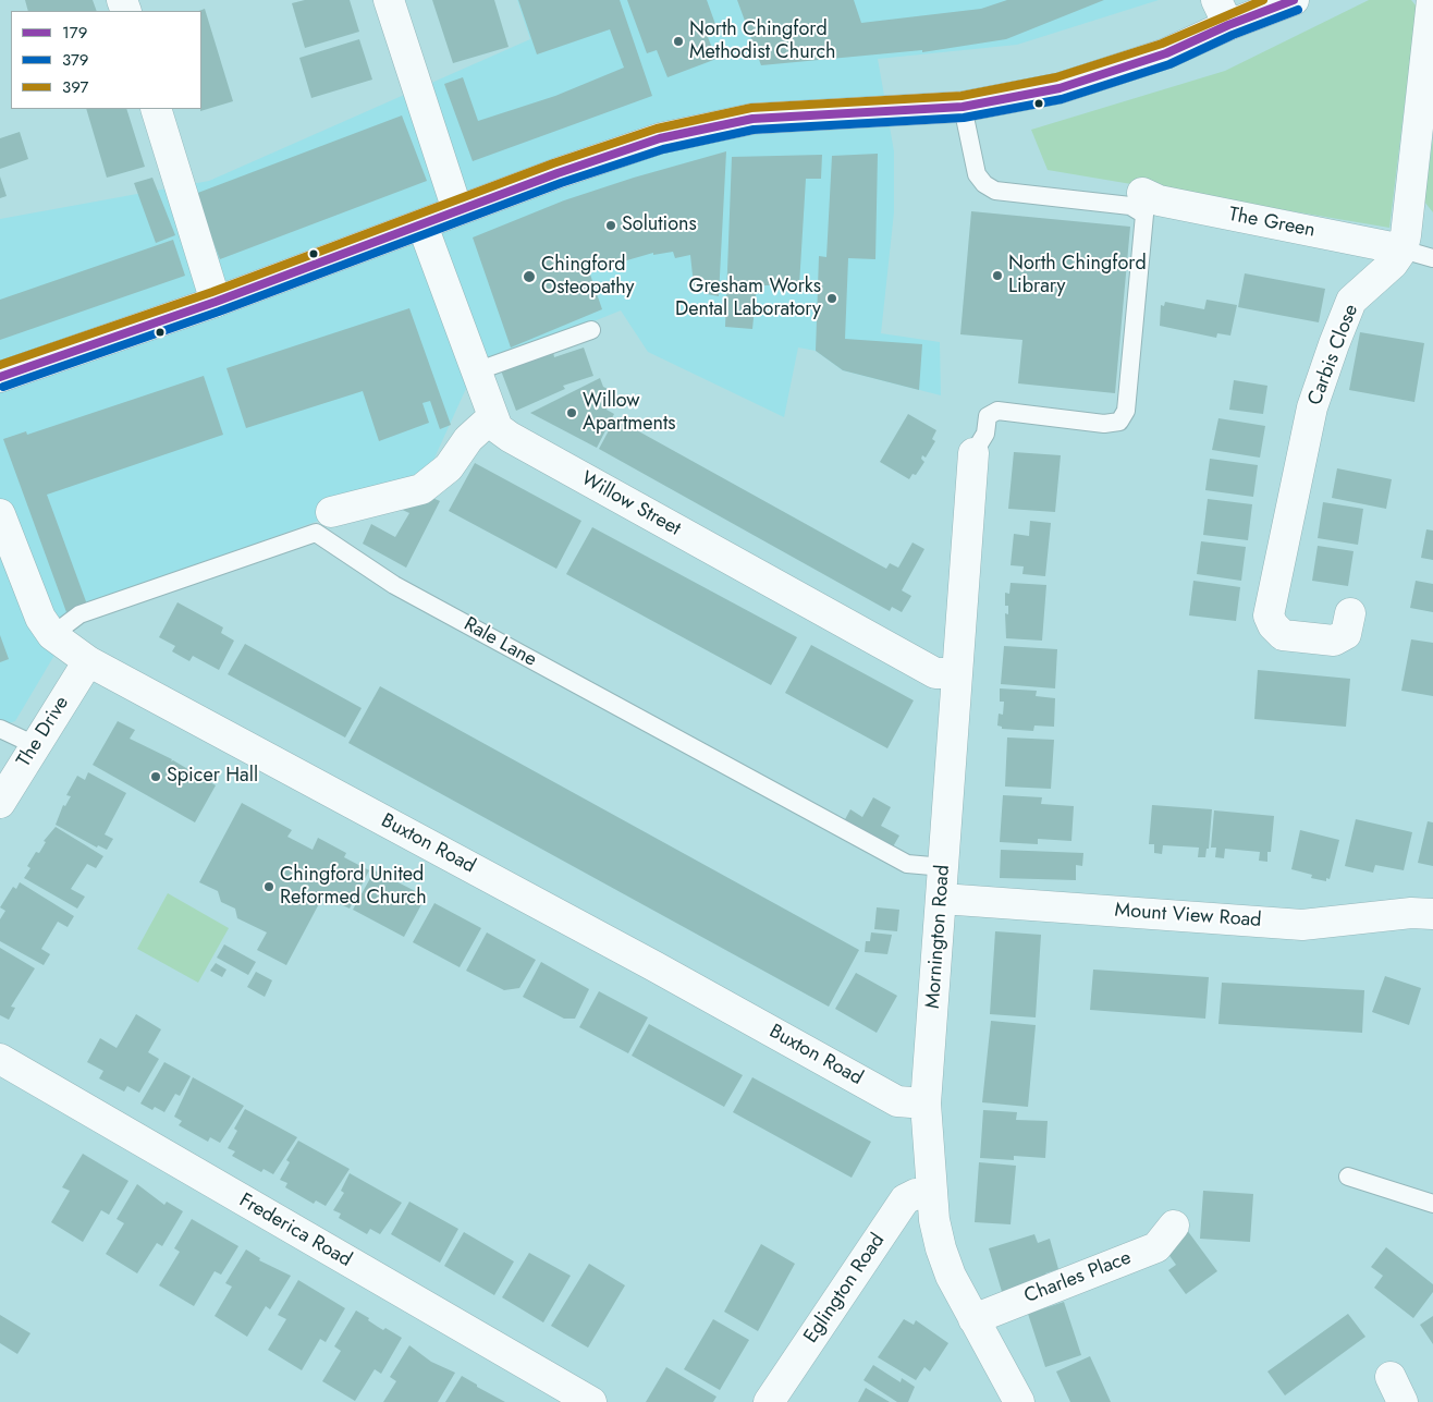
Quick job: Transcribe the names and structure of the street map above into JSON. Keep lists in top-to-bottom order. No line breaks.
{"streets":{"street":["The Green","Carbis Close","Willow Street","The Drive","Buxton Road","Mount View Road","Mornington Road","Frederica Road","Charles Place","Eglington Road"],"lane":["Rale Lane"]},"crossings":[["The Green","Carbis Close"],["Willow Street","Mornington Road"],["Rale Lane","Buxton Road"],["Rale Lane","Mornington Road"],["The Drive","Buxton Road"],["Buxton Road","Mornington Road"],["Mount View Road","Mornington Road"],["Mornington Road","Charles Place"],["Mornington Road","Eglington Road"]],"places":["North Chingford Methodist Church","Solutions","North Chingford Library","Chingford Osteopathy","Gresham Works Dental Laboratory","Willow Apartments","Spicer Hall","Chingford United Reformed Church"],"lines":["transit line 179","transit line 397","transit line 379"],"legend":["179","379","397"]}
